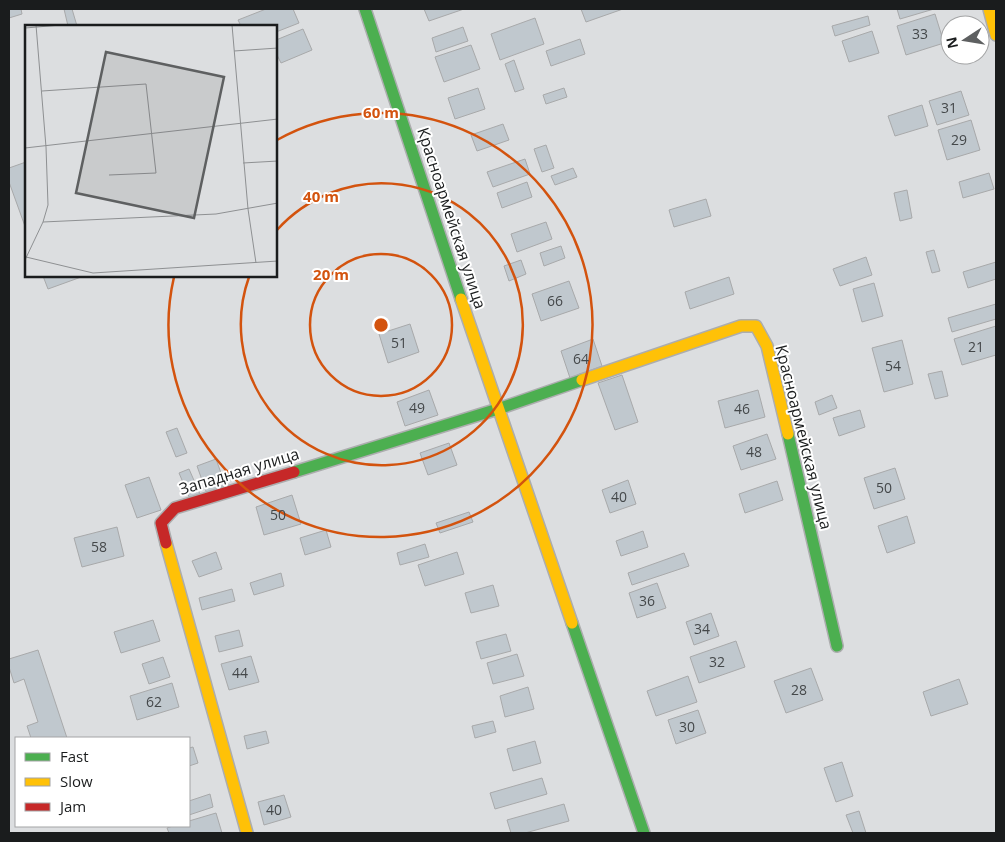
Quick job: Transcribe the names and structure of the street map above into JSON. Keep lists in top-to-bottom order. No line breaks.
{"streets":{"street":["Красноармейская улица","Западная улица"]},"crossings":[["Красноармейская улица","Западная улица"]],"house_numbers":["33","31","29","66","51","21","64","54","49","46","48","50","40","50","58","36","34","32","44","28","62","30","40"],"legend":["Fast","Slow","Jam"],"north":"left","rings":["60 m","40 m","20 m"]}
